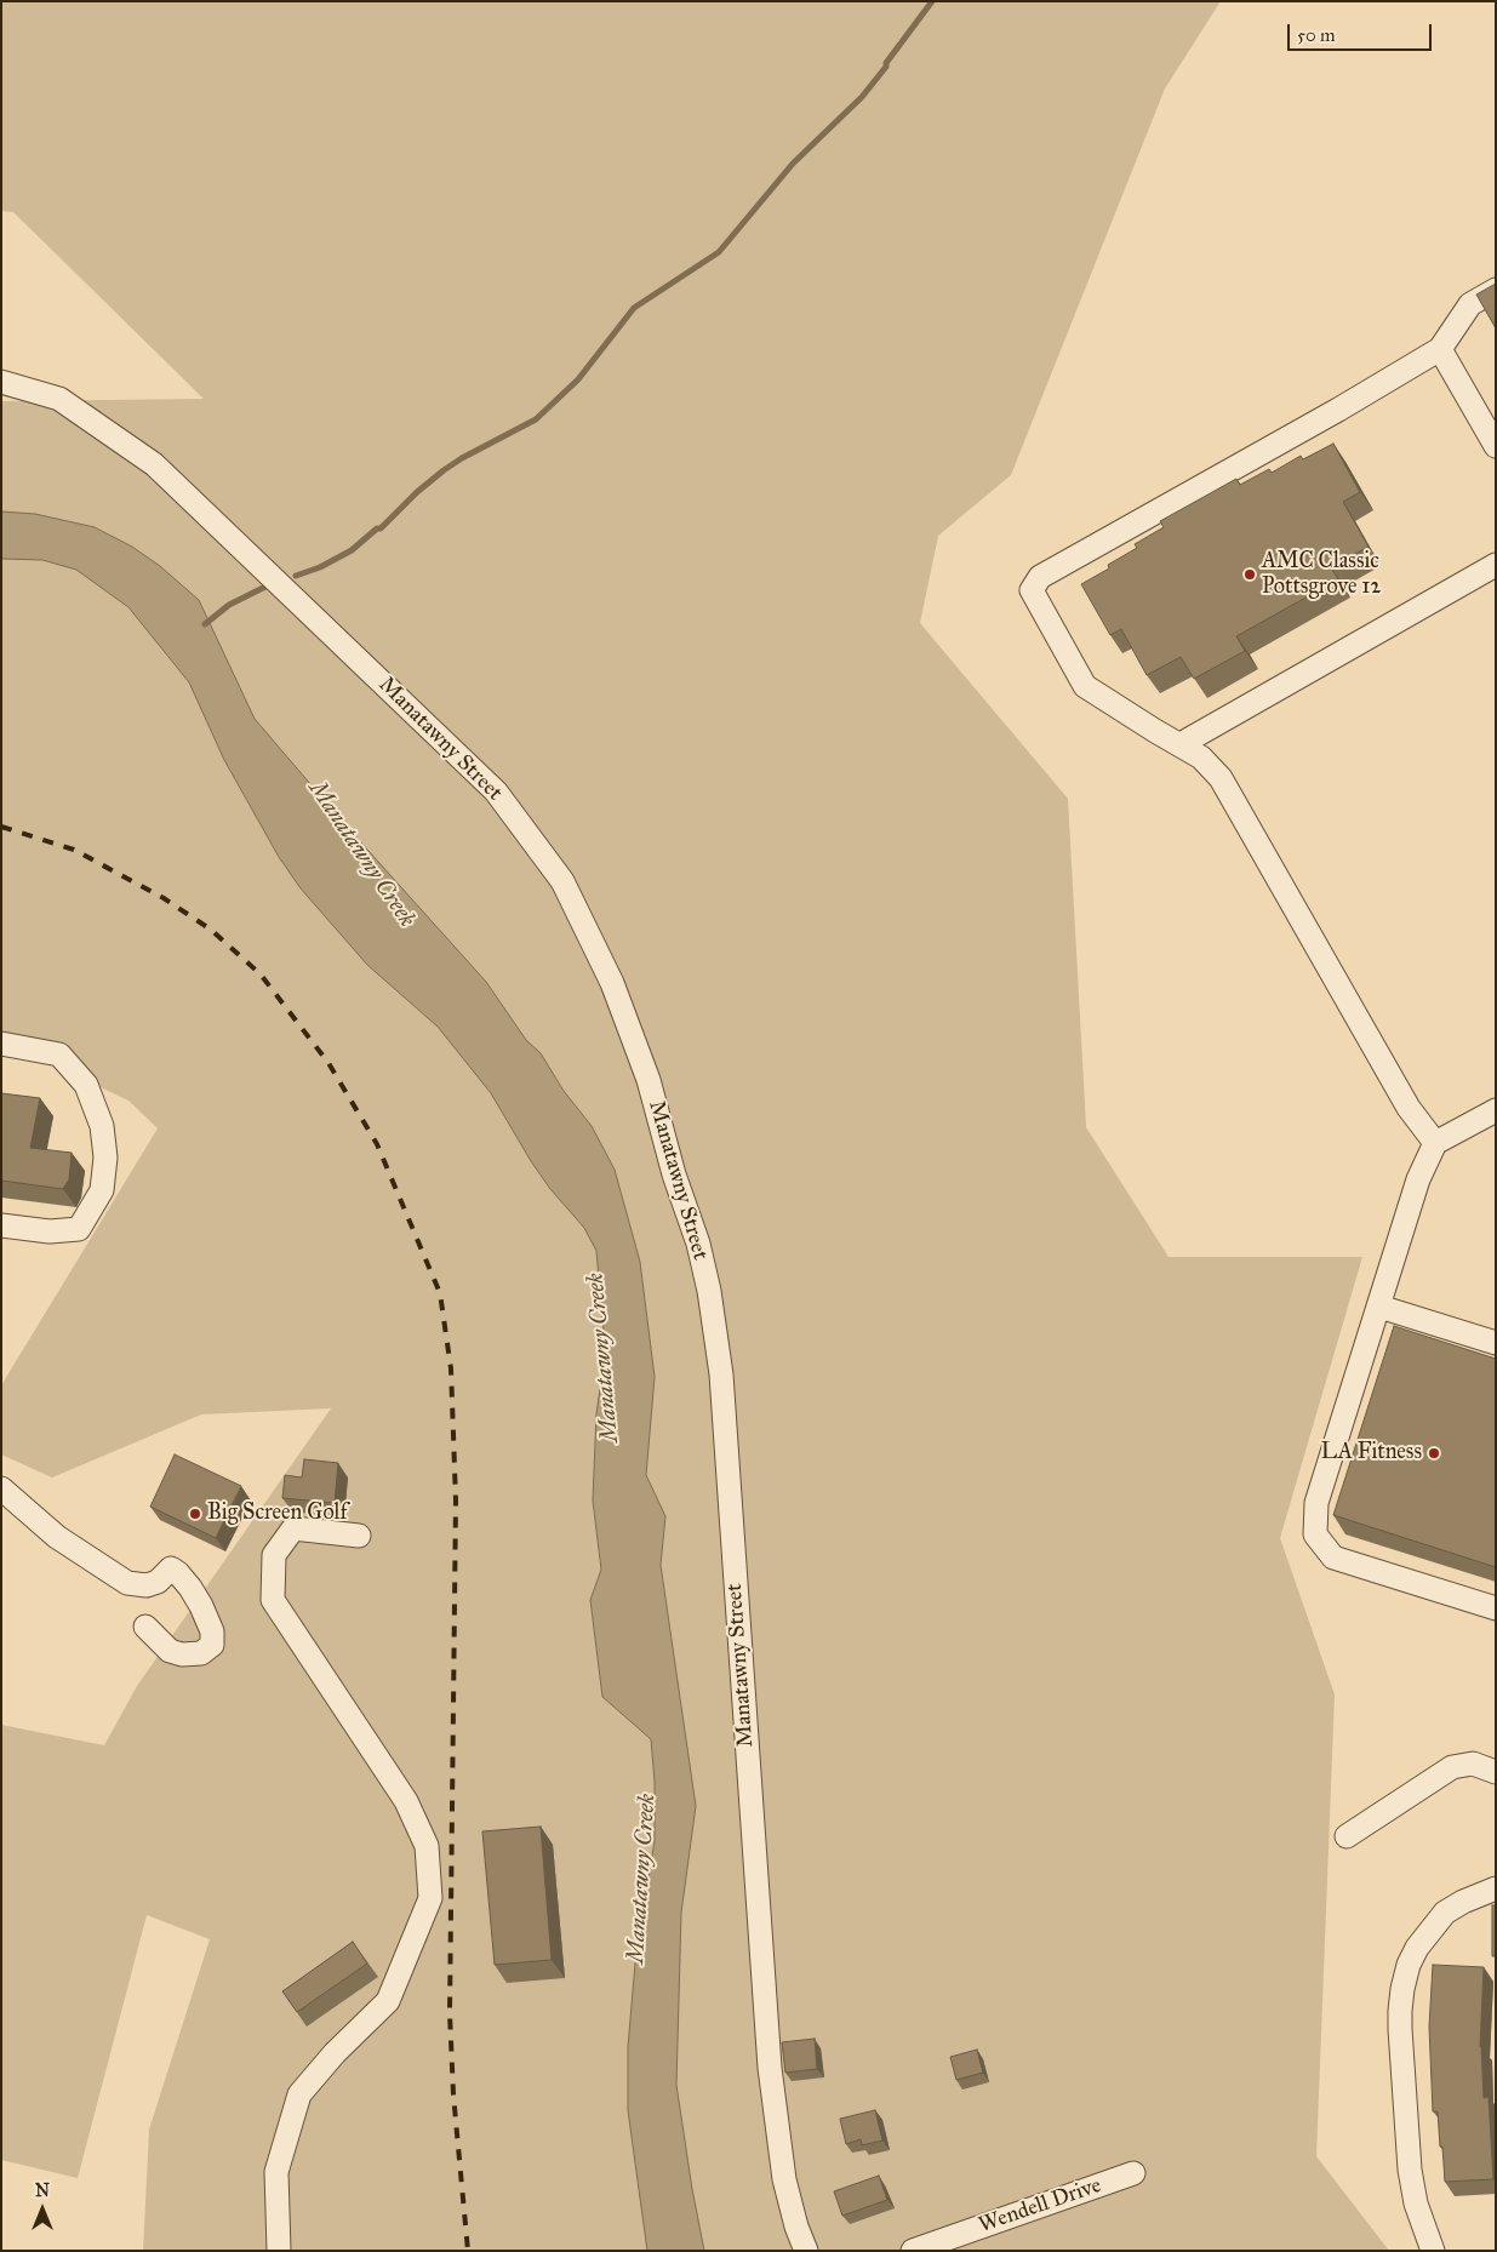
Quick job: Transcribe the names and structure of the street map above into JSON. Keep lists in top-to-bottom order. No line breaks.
{"streets":{"street":["Manatawny Street","Wendell Drive"]},"water":["Manatawny Creek"],"places":["AMC Classic Pottsgrove 12","LA Fitness","Big Screen Golf"],"scale_bar":"50 m","north":"top"}
